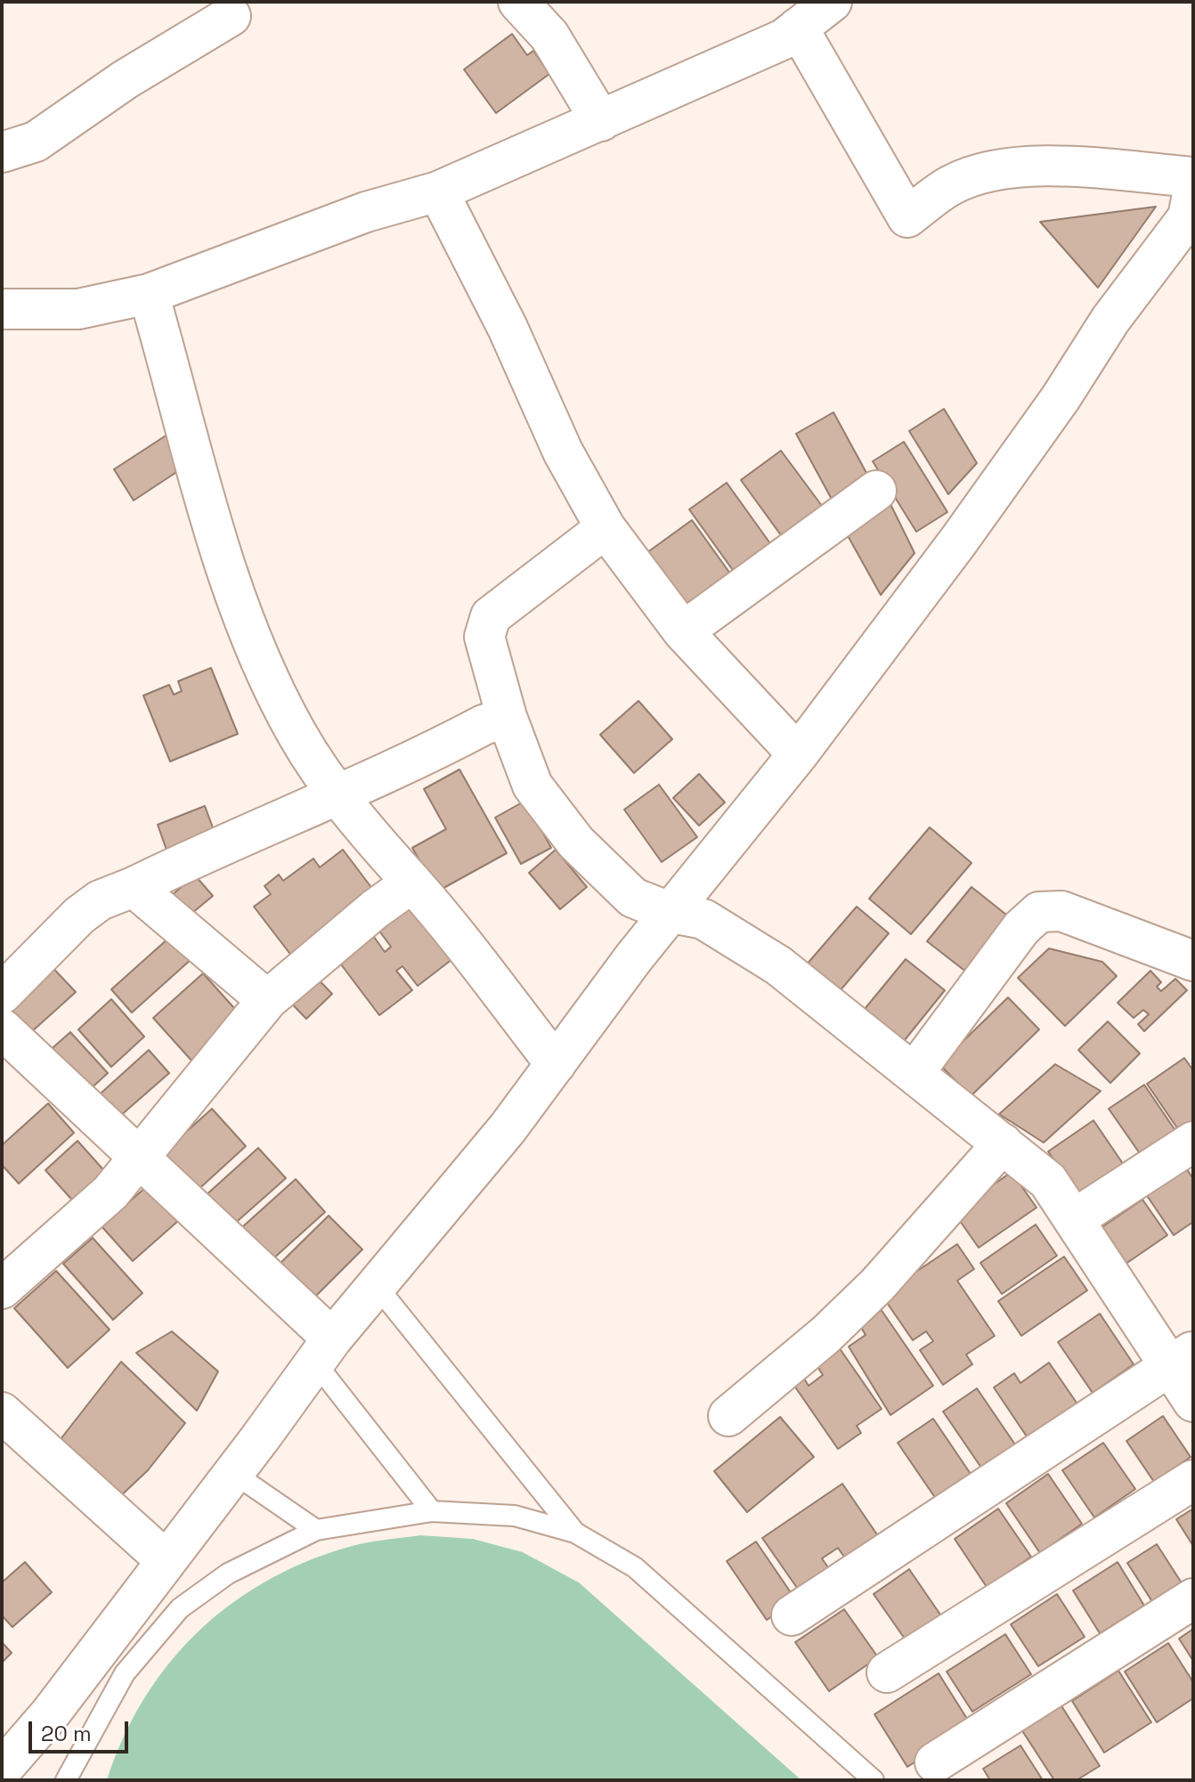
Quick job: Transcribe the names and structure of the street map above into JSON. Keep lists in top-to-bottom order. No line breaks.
{"scale_bar":"20 m"}
